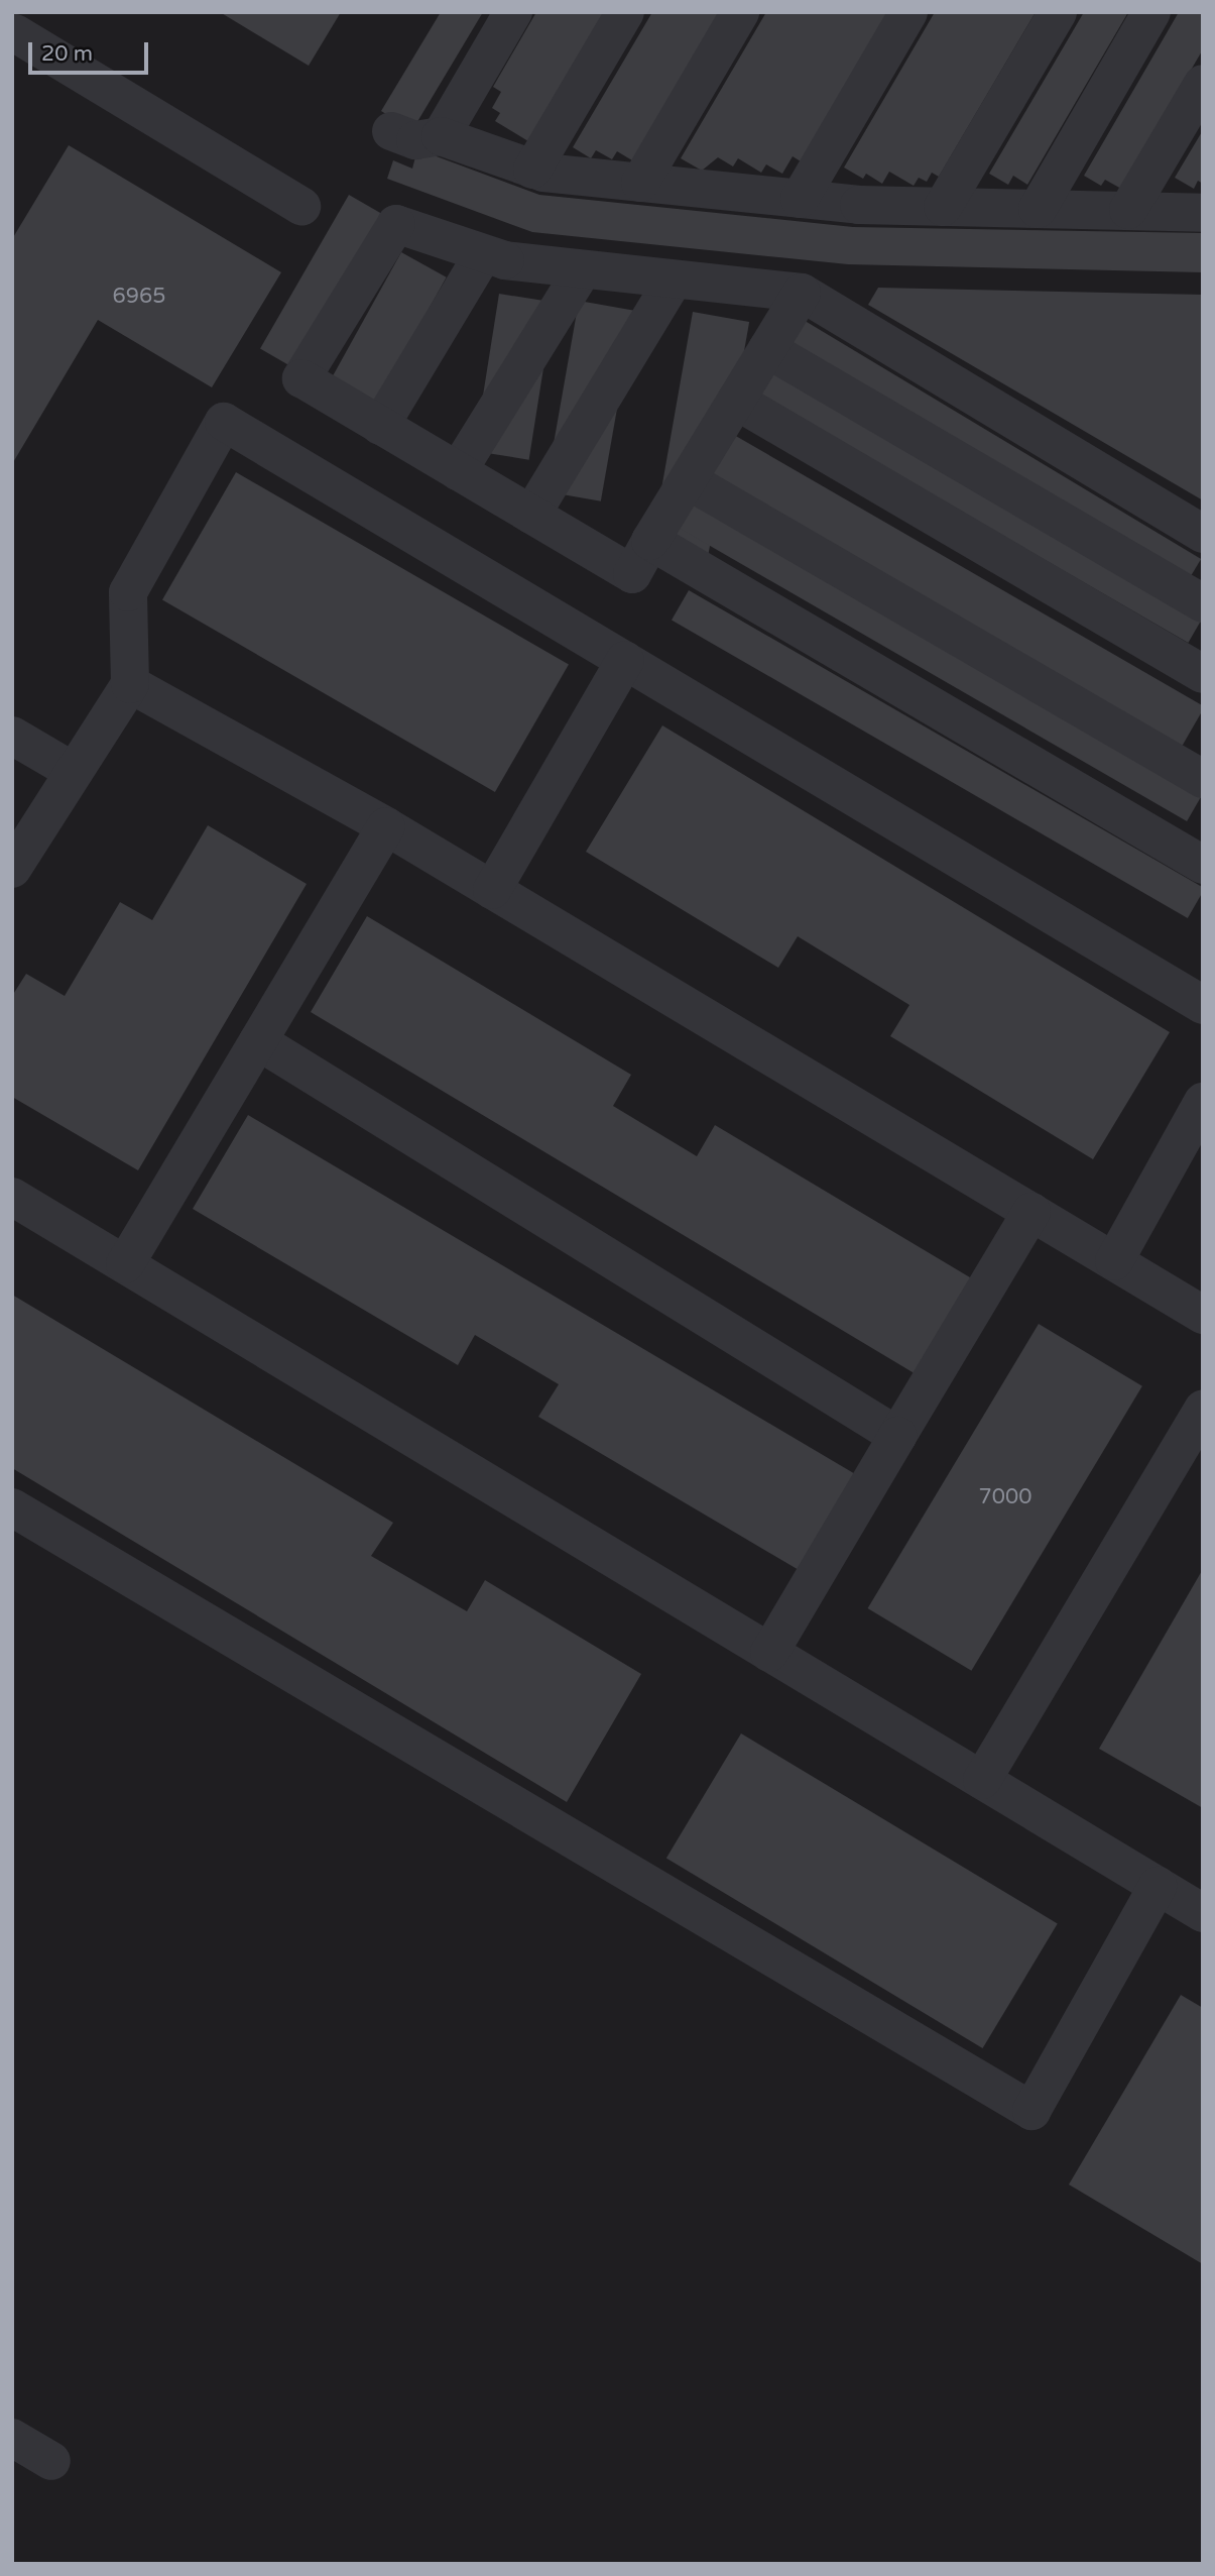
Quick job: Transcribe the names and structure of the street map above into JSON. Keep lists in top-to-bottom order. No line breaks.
{"house_numbers":["6965","7000"],"scale_bar":"20 m"}
